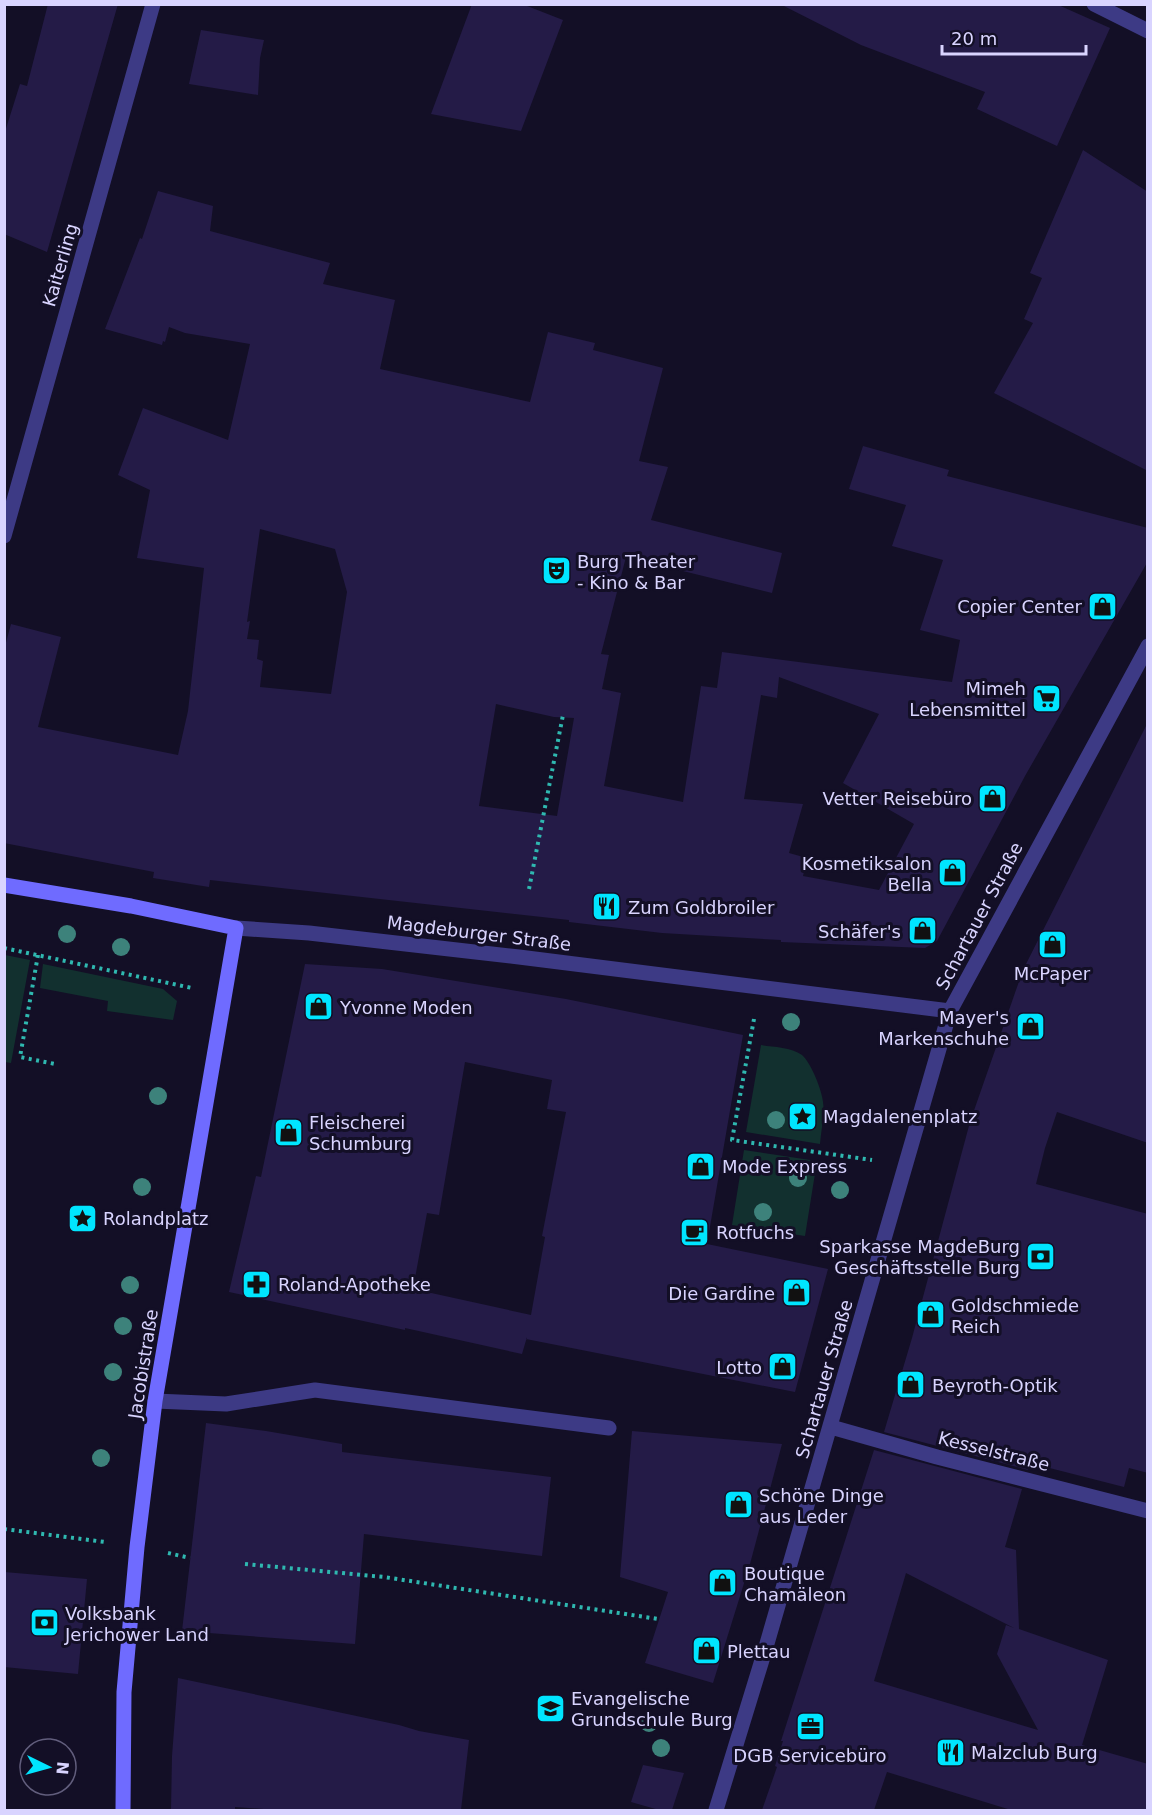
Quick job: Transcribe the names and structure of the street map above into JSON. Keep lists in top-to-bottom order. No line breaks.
{"streets":{"street":["Kaiterling","Schartauer Straße","Magdeburger Straße","Jacobistraße","Kesselstraße"]},"crossings":[["Schartauer Straße","Magdeburger Straße"],["Schartauer Straße","Kesselstraße"],["Magdeburger Straße","Jacobistraße"]],"places":{"theatre":["Burg Theater - Kino & Bar"],"shop":["Copier Center","Vetter Reisebüro","Kosmetiksalon Bella","Schäfer's","McPaper","Yvonne Moden","Mayer's Markenschuhe","Fleischerei Schumburg","Mode Express","Die Gardine","Goldschmiede Reich","Lotto","Beyroth-Optik","Schöne Dinge aus Leder","Boutique Chamäleon","Plettau"],"supermarket":["Mimeh Lebensmittel"],"restaurant":["Zum Goldbroiler","Malzclub Burg"],"place":["Magdalenenplatz","Rolandplatz"],"cafe":["Rotfuchs"],"bank":["Sparkasse MagdeBurg Geschäftsstelle Burg","Volksbank Jerichower Land"],"pharmacy":["Roland-Apotheke"],"school or university":["Evangelische Grundschule Burg"],"office":["DGB Servicebüro"]},"scale_bar":"20 m","north":"right"}
